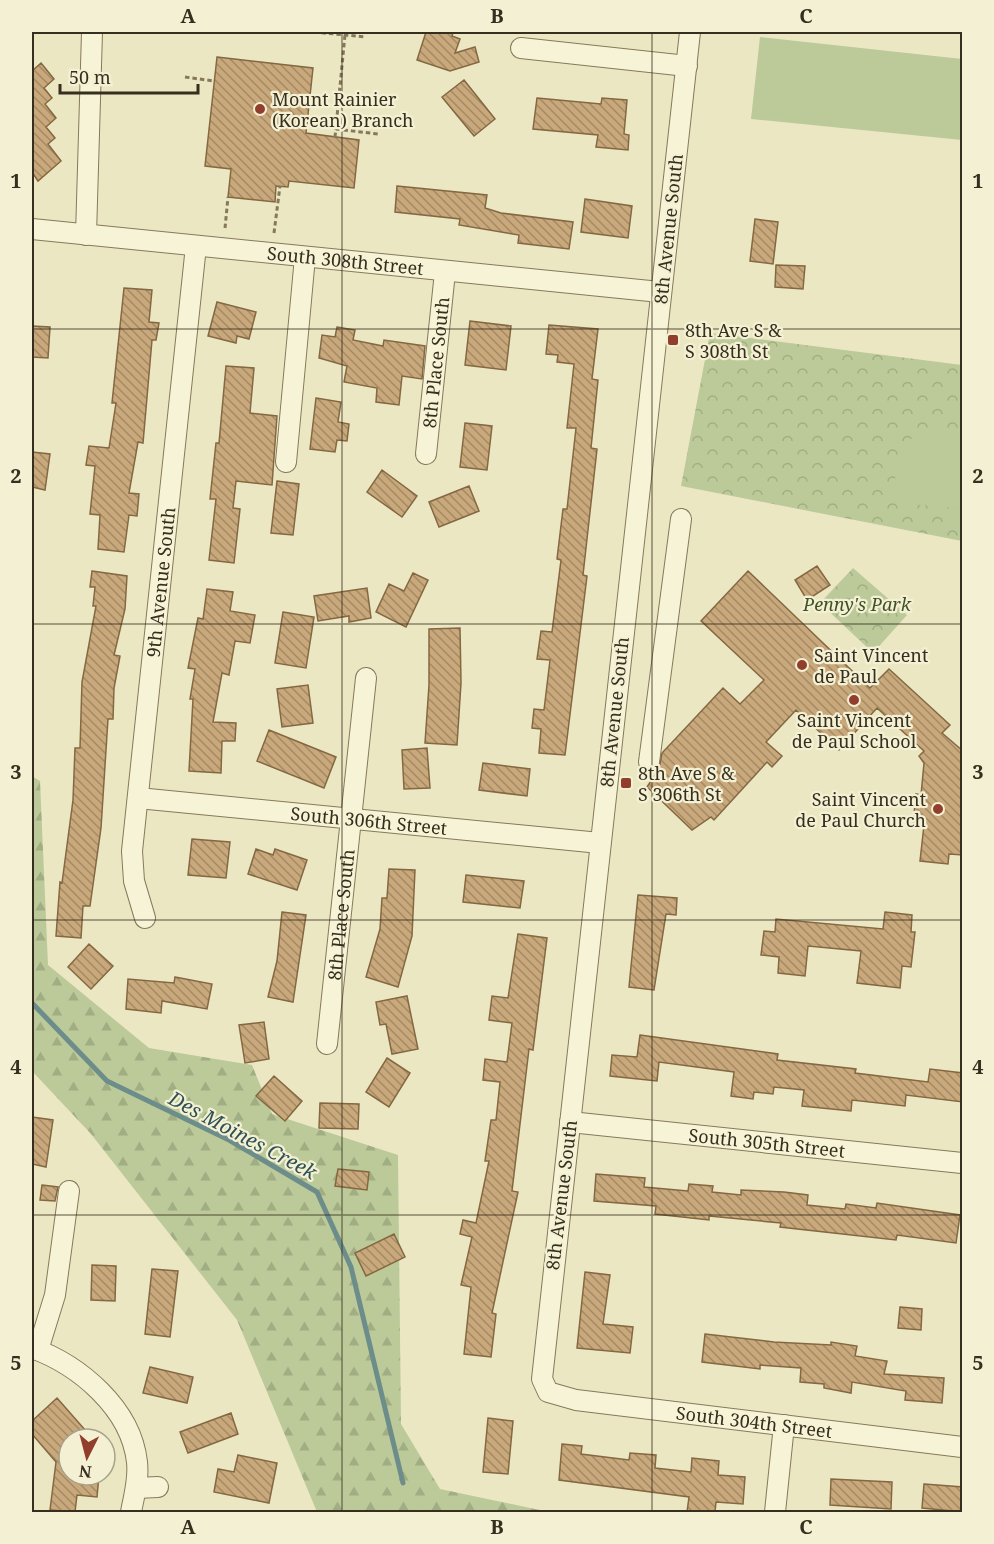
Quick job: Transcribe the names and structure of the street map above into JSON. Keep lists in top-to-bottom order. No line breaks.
{"streets":{"street":["8th Avenue South","South 308th Street","8th Place South","9th Avenue South","South 306th Street","South 305th Street","South 304th Street"]},"crossings":[["8th Avenue South","South 308th Street"],["8th Avenue South","South 306th Street"],["8th Avenue South","South 305th Street"],["8th Avenue South","South 304th Street"],["South 308th Street","8th Place South"],["South 308th Street","9th Avenue South"],["8th Place South","South 306th Street"],["9th Avenue South","South 306th Street"]],"water":["Des Moines Creek"],"parks":["Penny's Park"],"places":{"other":["Mount Rainier (Korean) Branch","Saint Vincent de Paul","Saint Vincent de Paul School","Saint Vincent de Paul Church"],"transit":["8th Ave S & S 308th St","8th Ave S & S 306th St"]},"scale_bar":"50 m","north":"bottom","grid":{"columns":["A","B","C"],"rows":["1","2","3","4","5"]}}
